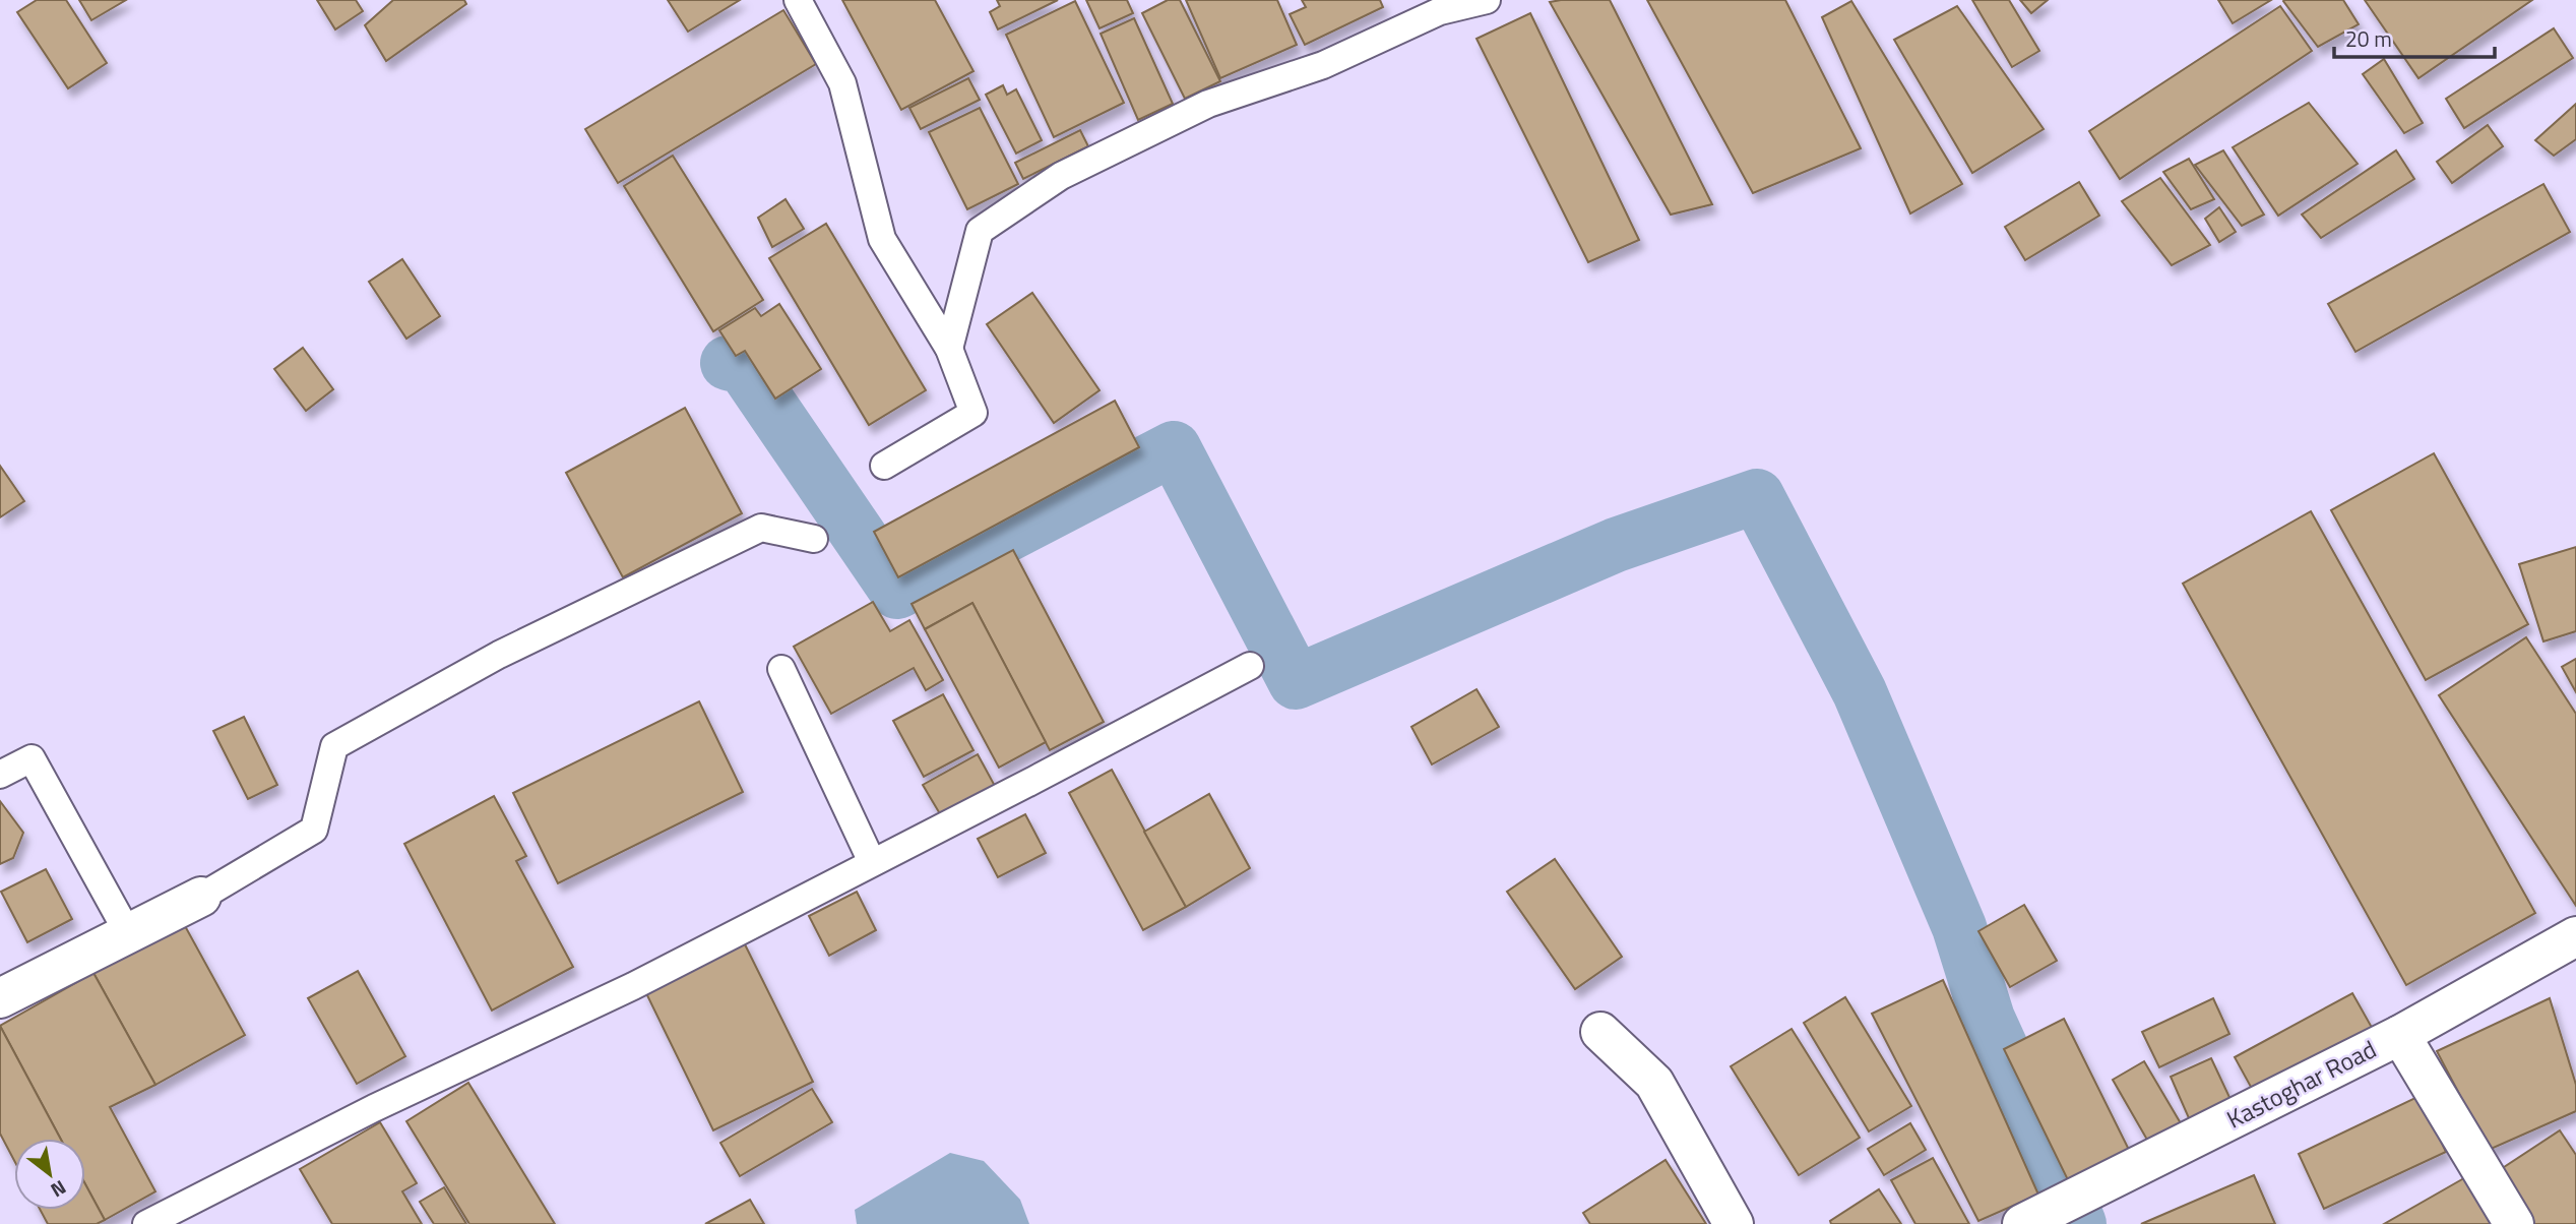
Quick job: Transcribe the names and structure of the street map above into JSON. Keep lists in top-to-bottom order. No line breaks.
{"streets":{"street":["Kastoghar Road"]},"scale_bar":"20 m","north":"bottom right"}
